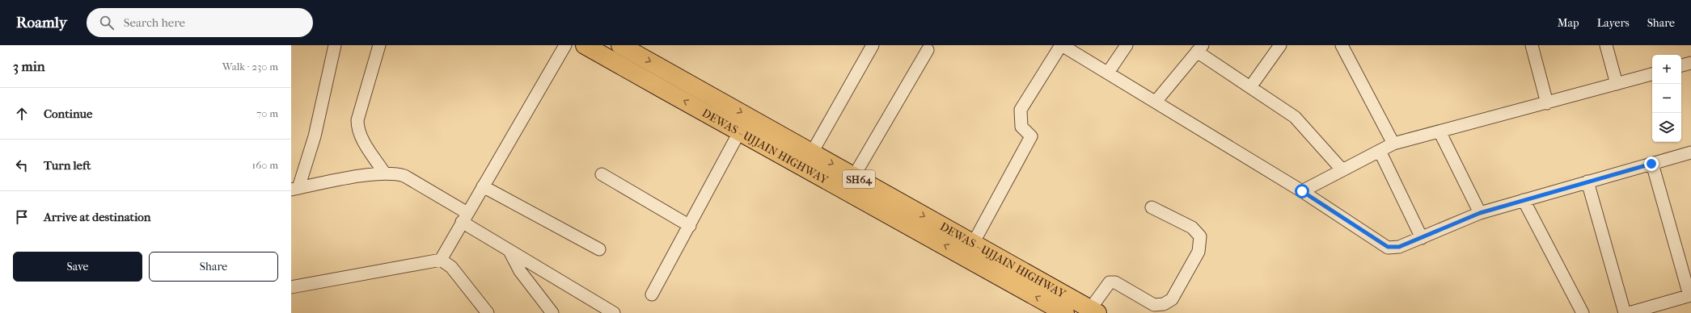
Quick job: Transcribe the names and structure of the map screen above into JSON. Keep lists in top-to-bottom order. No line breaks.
{"streets":{"main road":["DEWAS - UJJAIN HIGHWAY","SH64"]},"page":{"header":"Roamly","search":"Search here","nav":["Map","Layers","Share"],"heading":["3 min","Walk · 230 m"],"map_buttons":["+","−"],"list":[["Continue","70 m"],["Turn left","160 m"],"Arrive at destination"],"buttons":["Save","Share"]}}
